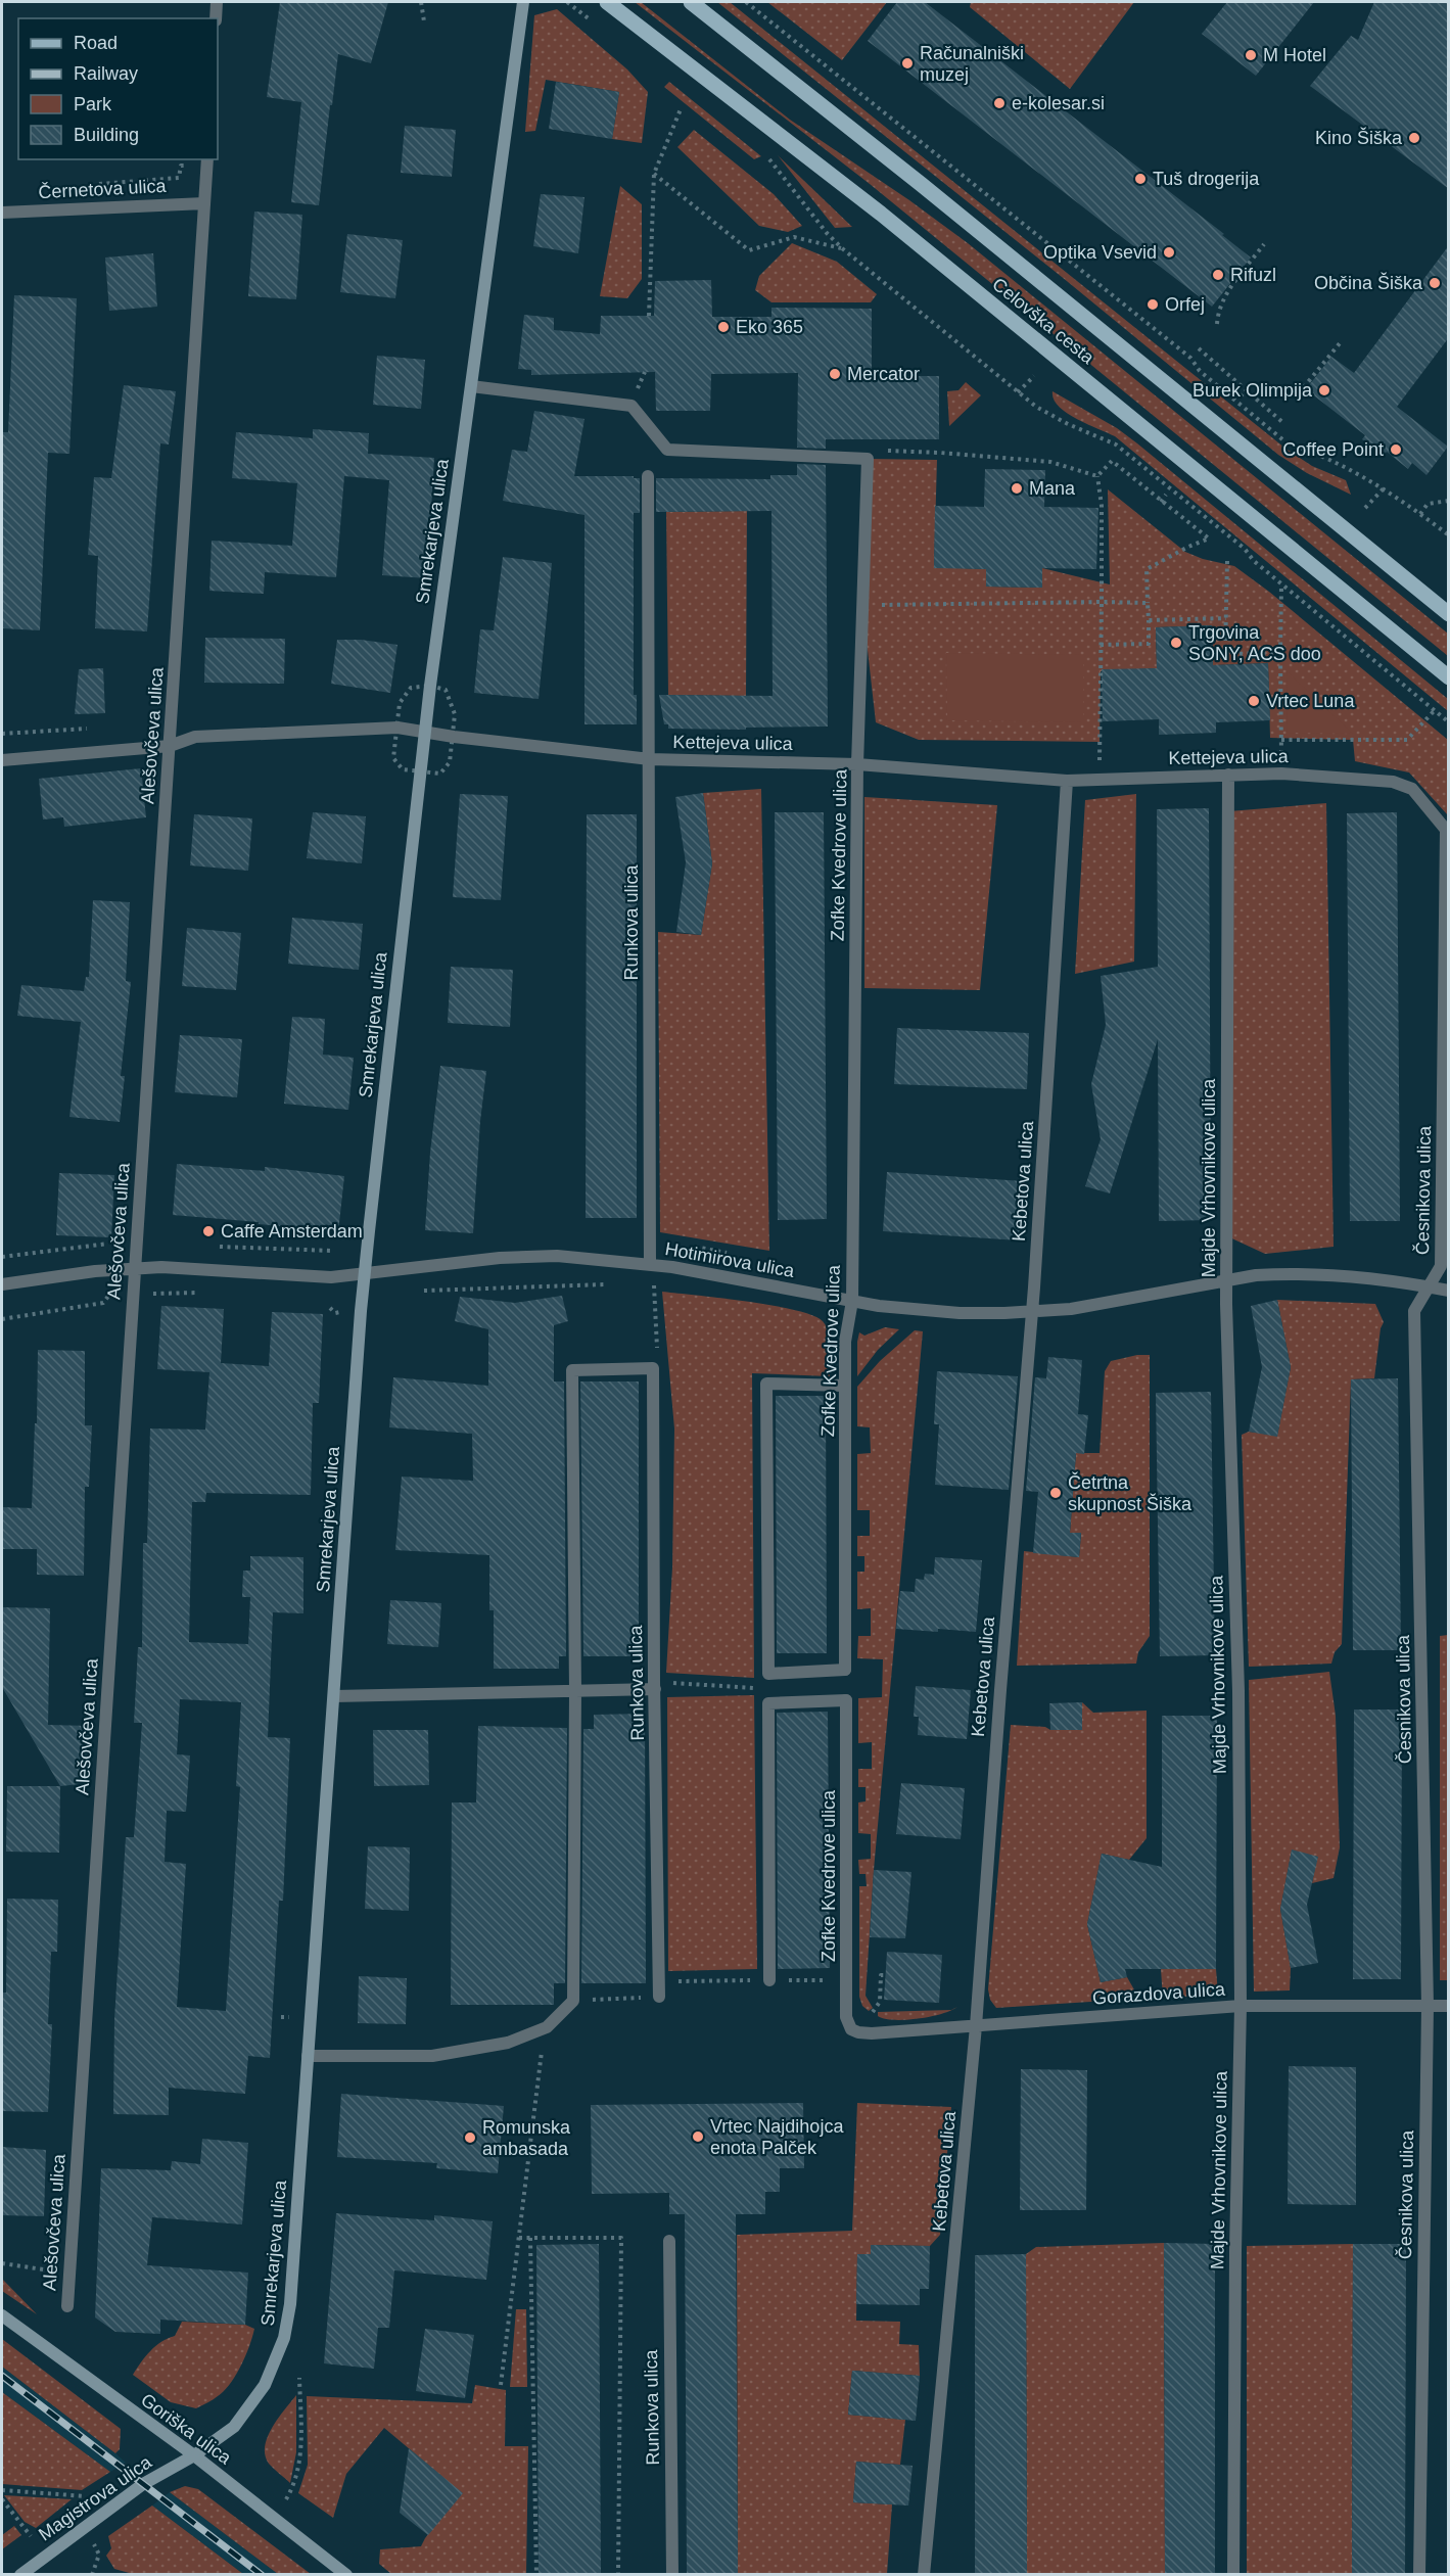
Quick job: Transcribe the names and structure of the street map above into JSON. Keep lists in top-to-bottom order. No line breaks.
{"streets":{"main road":["Celovška cesta"],"street":["Černetova ulica","Smrekarjeva ulica","Alešovčeva ulica","Kettejeva ulica","Zofke Kvedrove ulica","Runkova ulica","Majde Vrhovnikove ulica","Kebetova ulica","Česnikova ulica","Hotimirova ulica","Gorazdova ulica","Goriška ulica","Magistrova ulica"]},"crossings":[["Černetova ulica","Alešovčeva ulica"],["Smrekarjeva ulica","Kettejeva ulica"],["Smrekarjeva ulica","Hotimirova ulica"],["Smrekarjeva ulica","Goriška ulica"],["Smrekarjeva ulica","Magistrova ulica"],["Alešovčeva ulica","Kettejeva ulica"],["Alešovčeva ulica","Hotimirova ulica"],["Kettejeva ulica","Zofke Kvedrove ulica"],["Kettejeva ulica","Runkova ulica"],["Kettejeva ulica","Majde Vrhovnikove ulica"],["Kettejeva ulica","Kebetova ulica"],["Kettejeva ulica","Česnikova ulica"],["Zofke Kvedrove ulica","Hotimirova ulica"],["Zofke Kvedrove ulica","Gorazdova ulica"],["Runkova ulica","Hotimirova ulica"],["Majde Vrhovnikove ulica","Hotimirova ulica"],["Majde Vrhovnikove ulica","Gorazdova ulica"],["Kebetova ulica","Hotimirova ulica"],["Kebetova ulica","Gorazdova ulica"],["Česnikova ulica","Hotimirova ulica"],["Česnikova ulica","Gorazdova ulica"],["Goriška ulica","Magistrova ulica"]],"places":["M Hotel","Računalniški muzej","e-kolesar.si","Kino Šiška","Tuš drogerija","Optika Vsevid","Rifuzl","Občina Šiška","Orfej","Eko 365","Mercator","Burek Olimpija","Coffee Point","Mana","Trgovina SONY, ACS doo","Vrtec Luna","Caffe Amsterdam","Četrtna skupnost Šiška","Vrtec Najdihojca enota Palček","Romunska ambasada"],"legend":["Road","Railway","Park","Building"]}
